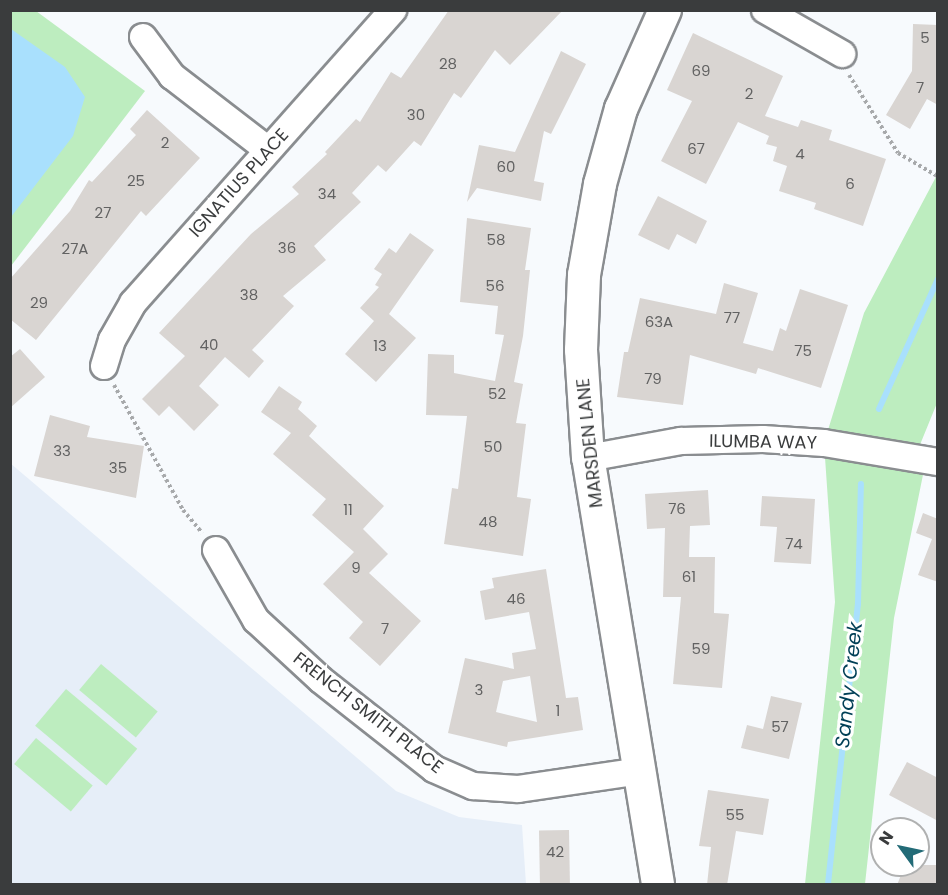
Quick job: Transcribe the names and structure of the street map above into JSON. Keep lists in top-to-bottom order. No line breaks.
{"streets":{"main road":["MARSDEN LANE"],"street":["IGNATIUS PLACE","ILUMBA WAY","FRENCH SMITH PLACE"]},"crossings":[["ILUMBA WAY","MARSDEN LANE"],["MARSDEN LANE","FRENCH SMITH PLACE"]],"water":["Sandy Creek"],"house_numbers":["5","28","69","7","2","30","2","67","4","60","25","6","34","27","58","36","27A","56","38","29","77","63A","40","13","75","79","52","50","33","35","76","11","48","74","9","61","46","7","59","3","1","57","55","42"],"north":"top left"}
